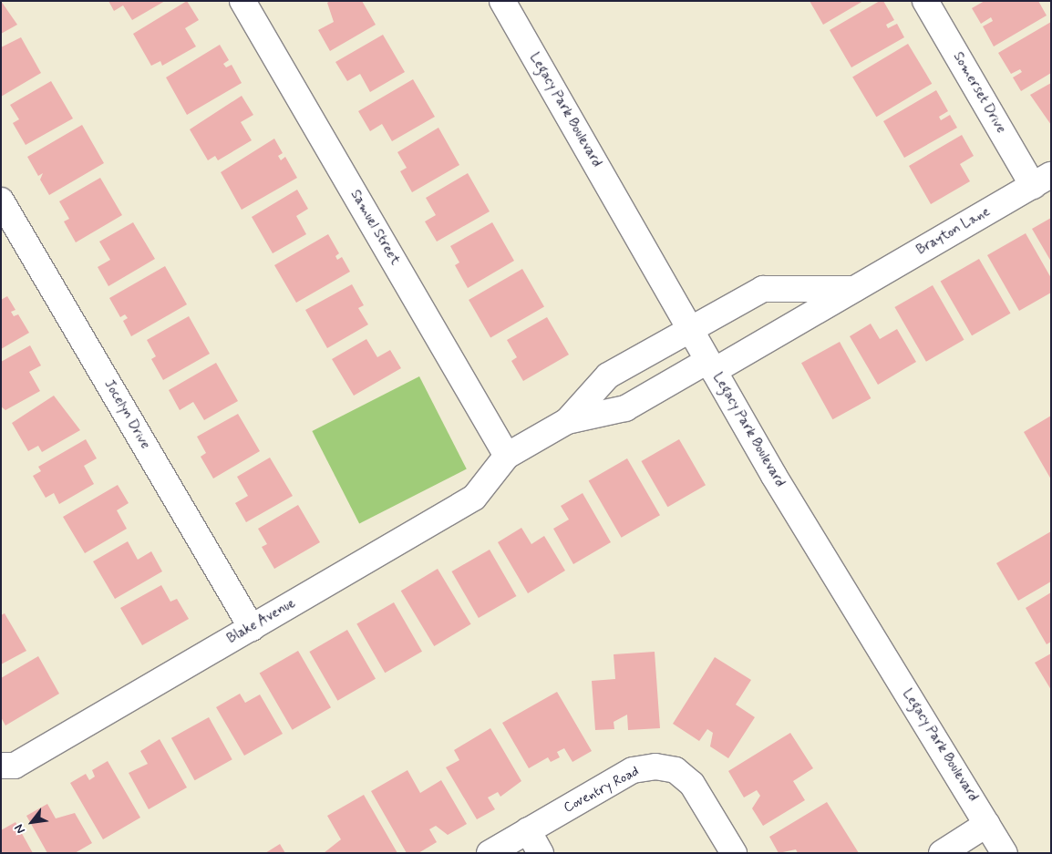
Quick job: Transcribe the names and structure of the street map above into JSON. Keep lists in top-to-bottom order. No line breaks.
{"streets":{"street":["Somerset Drive","Legacy Park Boulevard","Samuel Street","Brayton Lane","Jocelyn Drive","Blake Avenue","Coventry Road"]},"crossings":[["Somerset Drive","Brayton Lane"],["Legacy Park Boulevard","Brayton Lane"],["Samuel Street","Blake Avenue"],["Jocelyn Drive","Blake Avenue"]],"north":"bottom left"}
